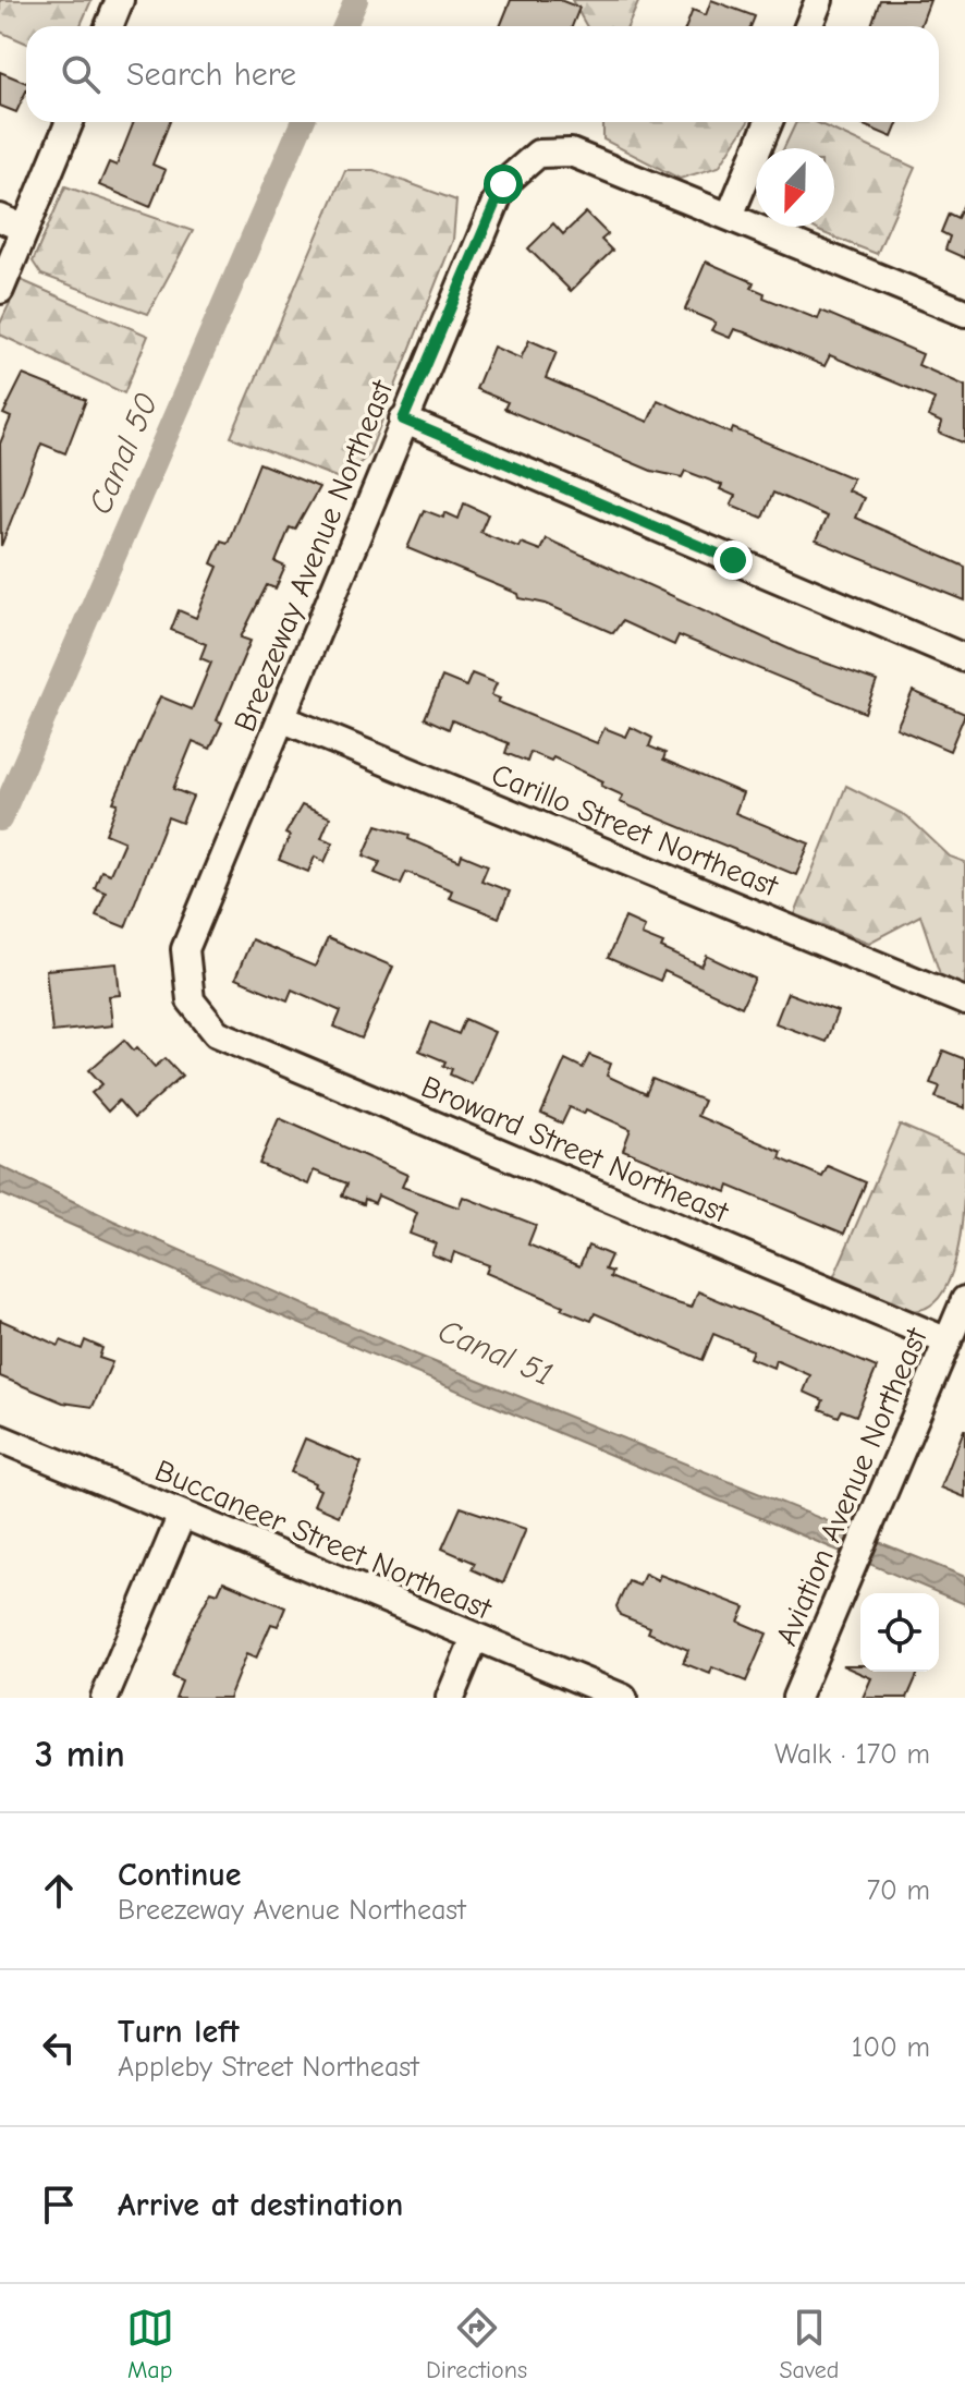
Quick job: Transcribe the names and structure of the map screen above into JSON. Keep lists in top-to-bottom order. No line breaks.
{"streets":{"street":["Breezeway Avenue Northeast","Carillo Street Northeast","Broward Street Northeast","Aviation Avenue Northeast","Buccaneer Street Northeast"]},"crossings":[["Breezeway Avenue Northeast","Carillo Street Northeast"],["Breezeway Avenue Northeast","Broward Street Northeast"],["Broward Street Northeast","Aviation Avenue Northeast"]],"water":["Canal 50","Canal 51"],"north":"bottom","page":{"search":"Search here","heading":["3 min","Walk · 170 m"],"list":[["Continue","Breezeway Avenue Northeast","70 m"],["Turn left","Appleby Street Northeast","100 m"],"Arrive at destination"],"nav":["Map","Directions","Saved"]}}
